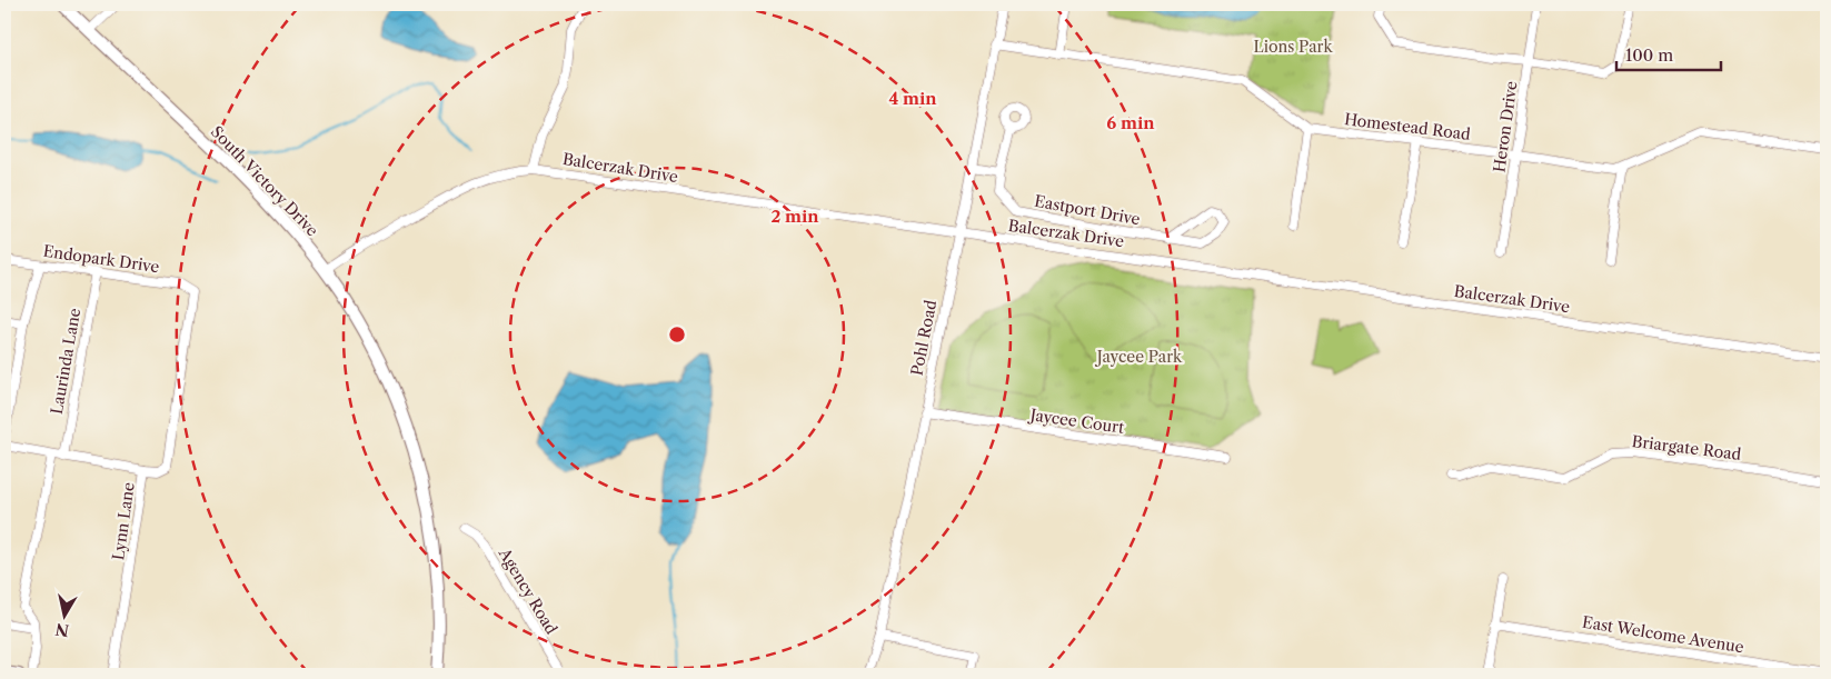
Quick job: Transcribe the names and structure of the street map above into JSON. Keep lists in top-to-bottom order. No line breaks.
{"streets":{"main road":["South Victory Drive"],"street":["Homestead Road","Heron Drive","Balcerzak Drive","Eastport Drive","Endopark Drive","Pohl Road","Laurinda Lane","Jaycee Court","Briargate Road","Lynn Lane","Agency Road","East Welcome Avenue"]},"crossings":[["Homestead Road","Heron Drive"],["Homestead Road","Pohl Road"],["Balcerzak Drive","South Victory Drive"],["Balcerzak Drive","Pohl Road"],["Endopark Drive","Laurinda Lane"],["Endopark Drive","Lynn Lane"],["Pohl Road","Jaycee Court"]],"parks":["Lions Park","Jaycee Park"],"scale_bar":"100 m","north":"bottom","rings":["4 min","6 min","2 min"]}
